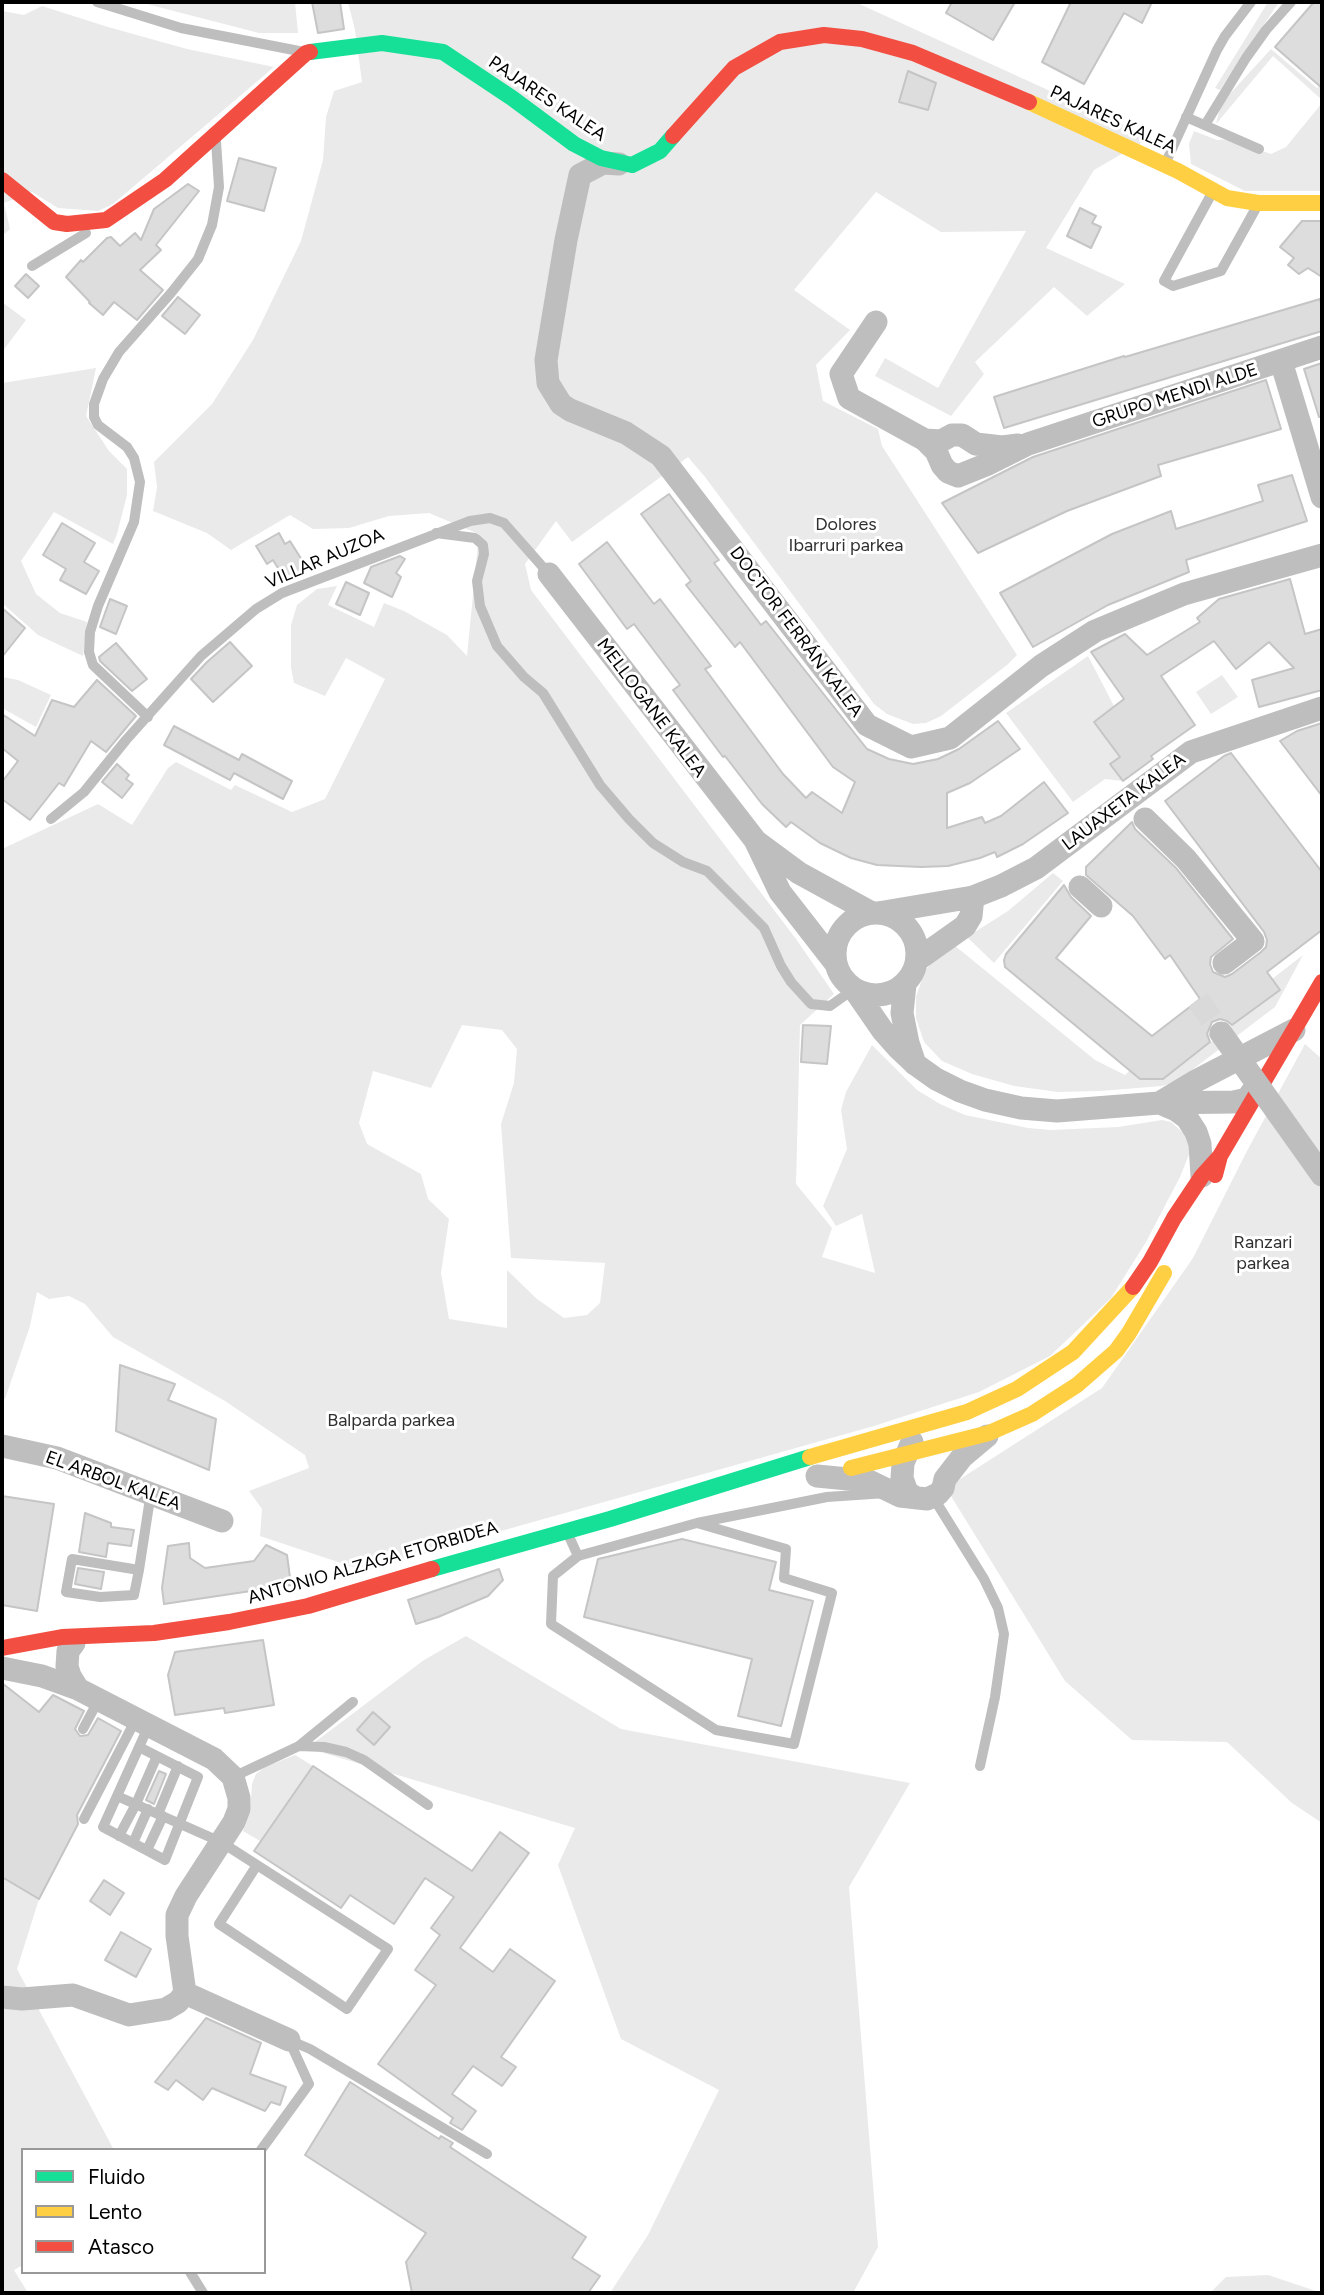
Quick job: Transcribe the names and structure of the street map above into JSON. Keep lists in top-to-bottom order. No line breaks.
{"streets":{"street":["PAJARES KALEA","GRUPO MENDI ALDE","DOCTOR FERRÁN KALEA","MELLOGANE KALEA","LAUAXETA KALEA","EL ARBOL KALEA","ANTONIO ALZAGA ETORBIDEA"],"lane":["VILLAR AUZOA"]},"crossings":[["VILLAR AUZOA","MELLOGANE KALEA"],["MELLOGANE KALEA","LAUAXETA KALEA"]],"parks":["Dolores Ibarruri parkea","Ranzari parkea","Balparda parkea"],"legend":["Fluido","Lento","Atasco"]}
